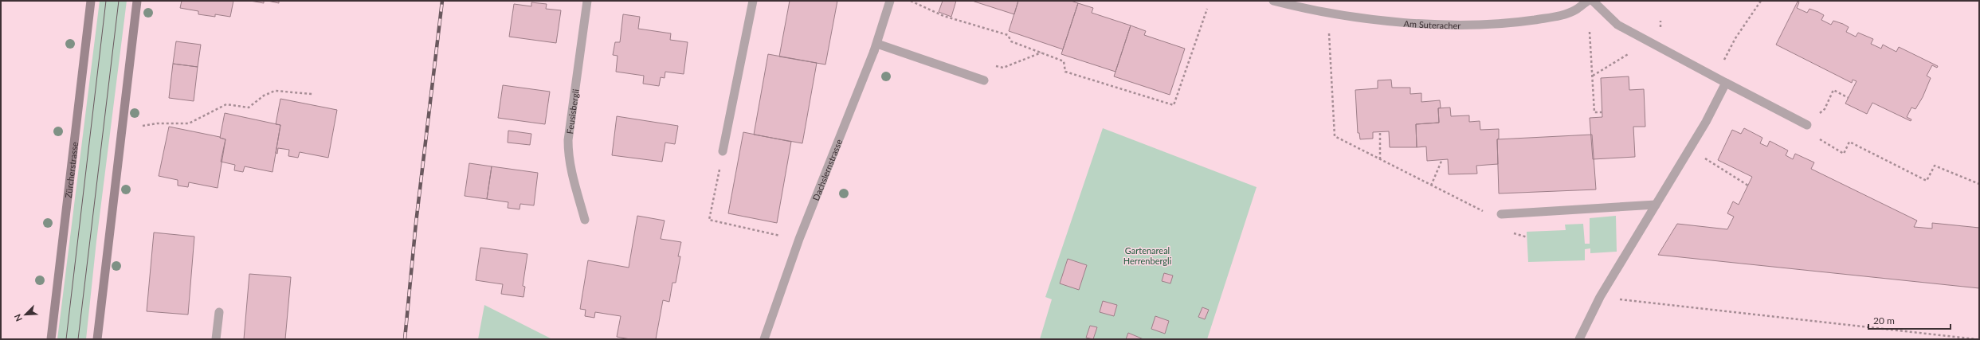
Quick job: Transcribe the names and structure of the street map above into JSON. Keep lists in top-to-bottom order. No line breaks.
{"streets":{"main road":["Zürcherstrasse"],"street":["Am Suteracher","Feusisbergli","Dachslernstrasse"]},"parks":["Gartenareal Herrenbergli"],"scale_bar":"20 m","north":"bottom left"}
